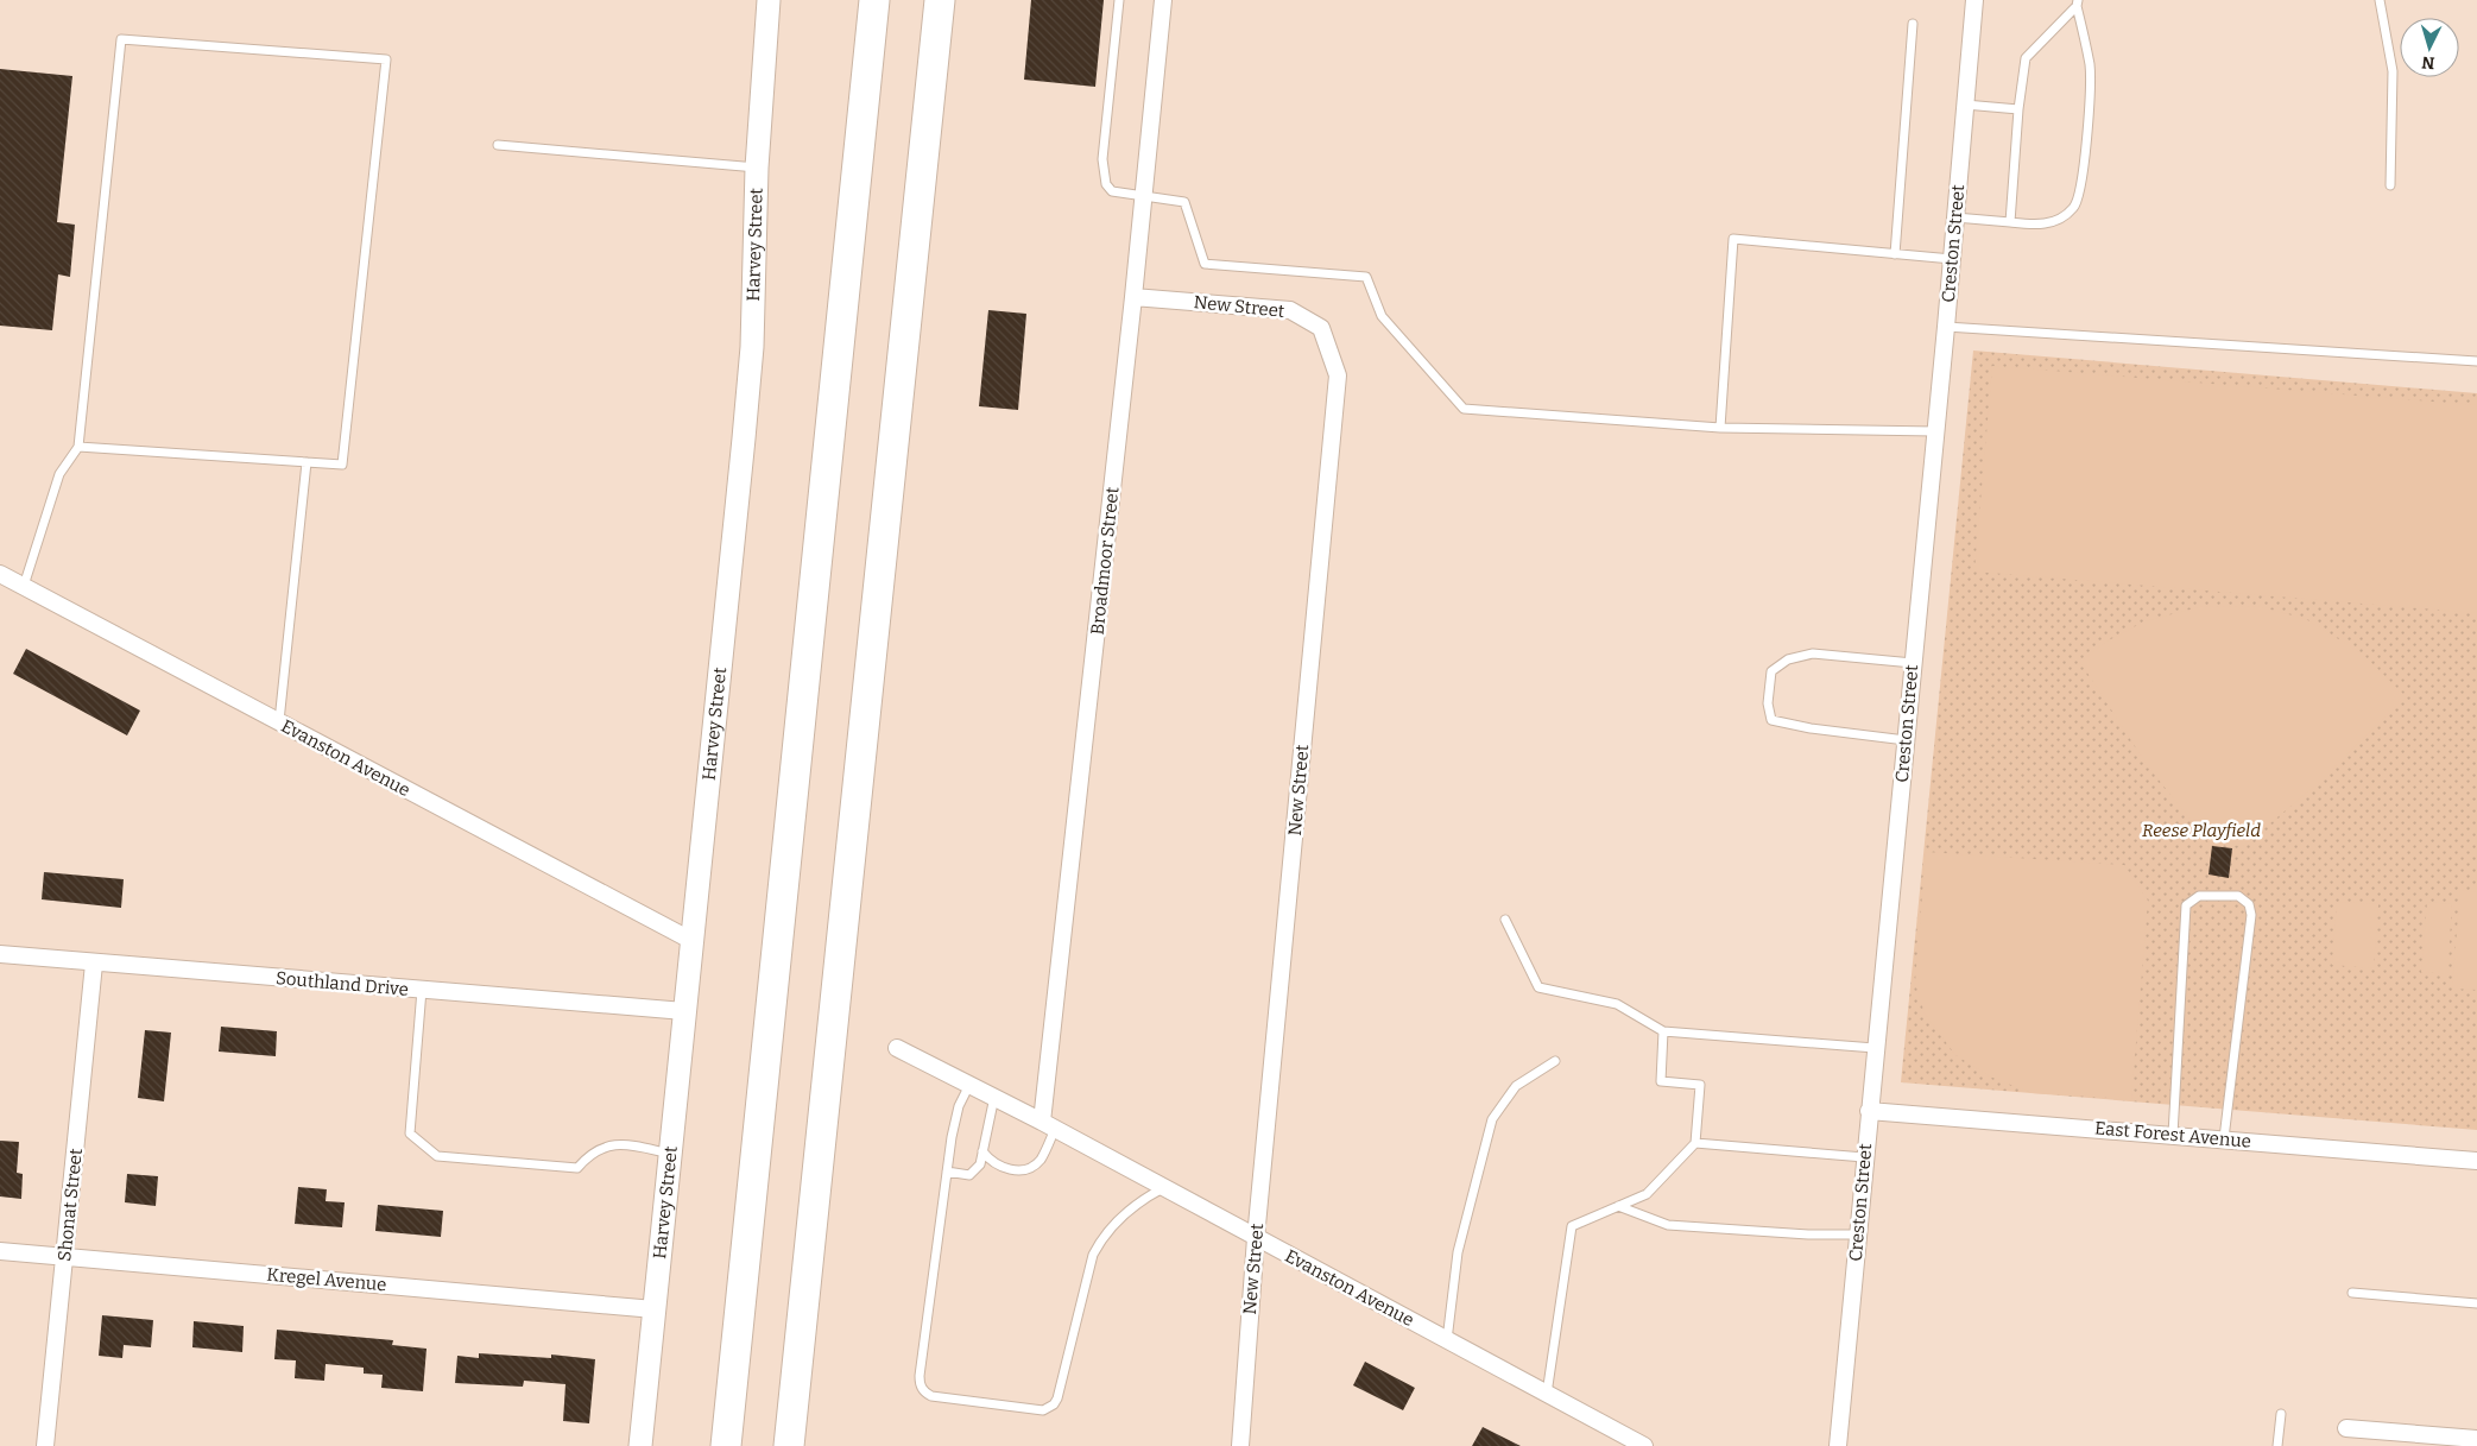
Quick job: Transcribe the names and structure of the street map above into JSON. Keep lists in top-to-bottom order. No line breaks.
{"streets":{"street":["Creston Street","Harvey Street","New Street","Broadmoor Street","Evanston Avenue","Southland Drive","East Forest Avenue","Shonat Street","Kregel Avenue"]},"crossings":[["Creston Street","East Forest Avenue"],["Harvey Street","Evanston Avenue"],["Harvey Street","Southland Drive"],["Harvey Street","Kregel Avenue"],["New Street","Broadmoor Street"],["New Street","Evanston Avenue"],["Broadmoor Street","Evanston Avenue"],["Southland Drive","Shonat Street"],["Shonat Street","Kregel Avenue"]],"parks":["Reese Playfield"],"north":"bottom"}
